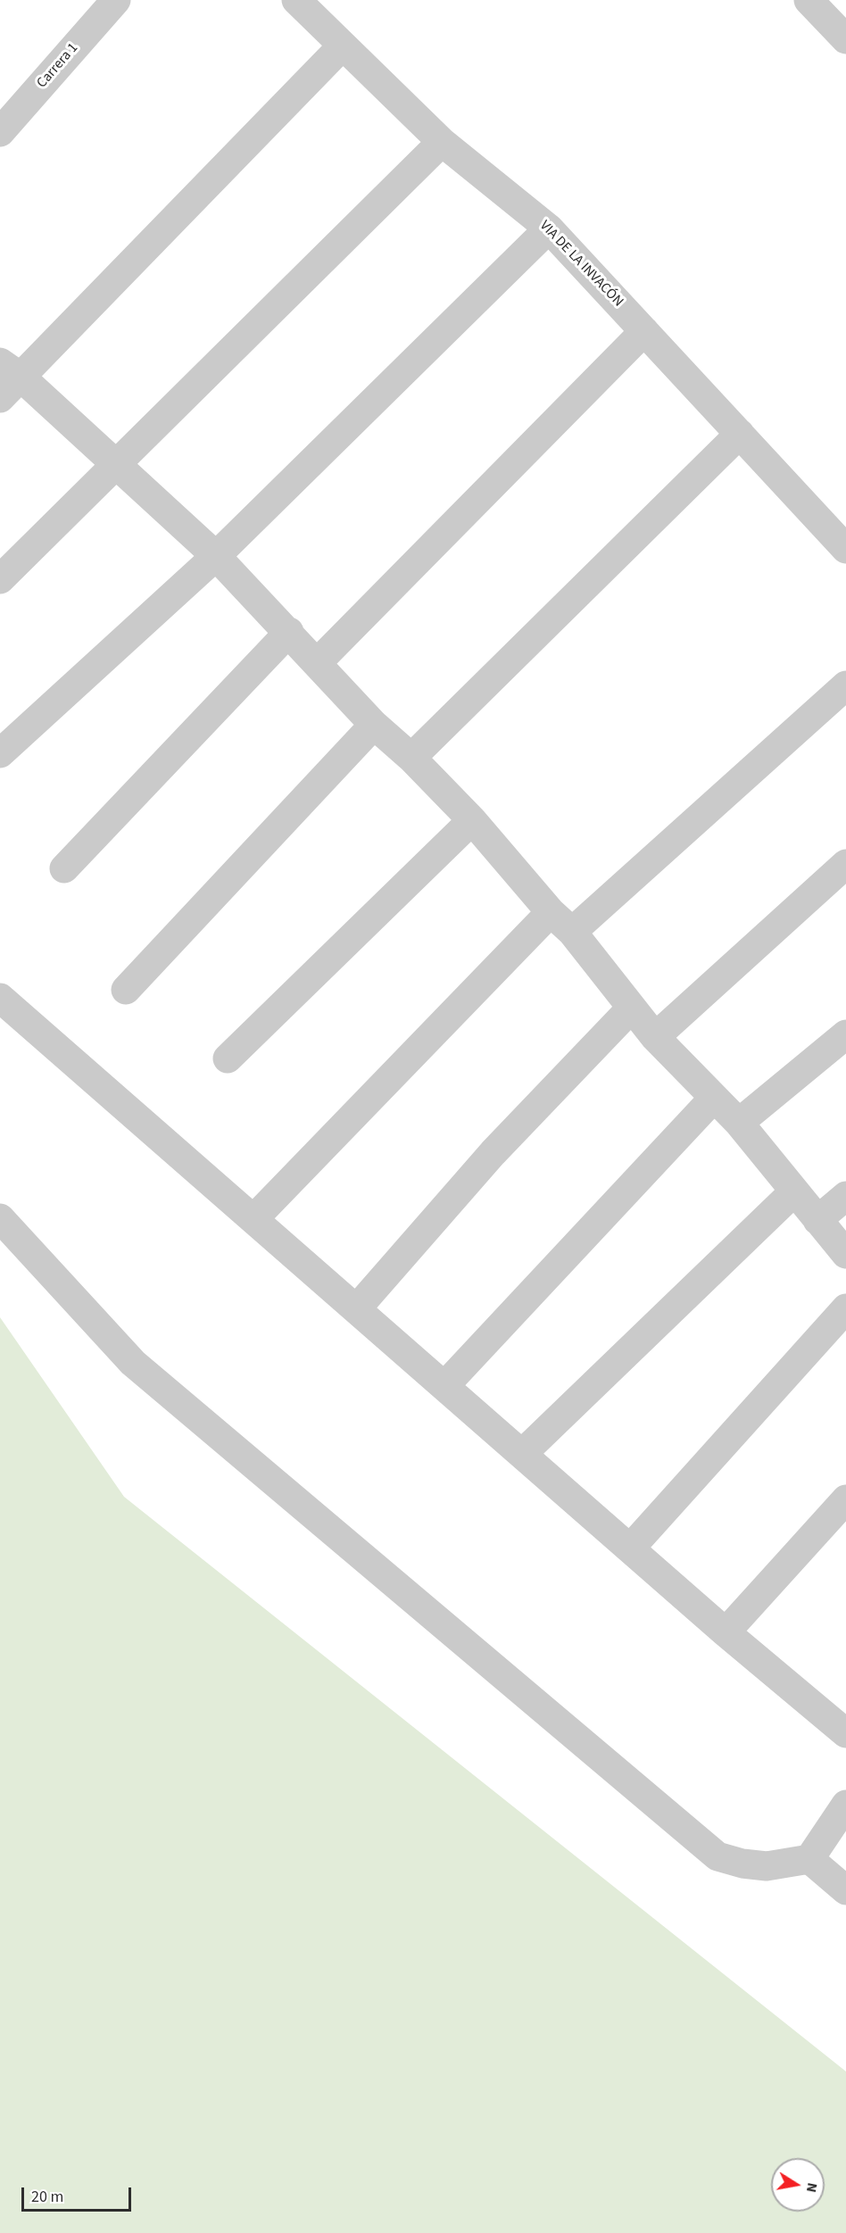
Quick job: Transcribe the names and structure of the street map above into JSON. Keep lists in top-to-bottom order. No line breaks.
{"streets":{"street":["Carrera 1","VIA DE LA INVACÓN"]},"scale_bar":"20 m","north":"right"}
